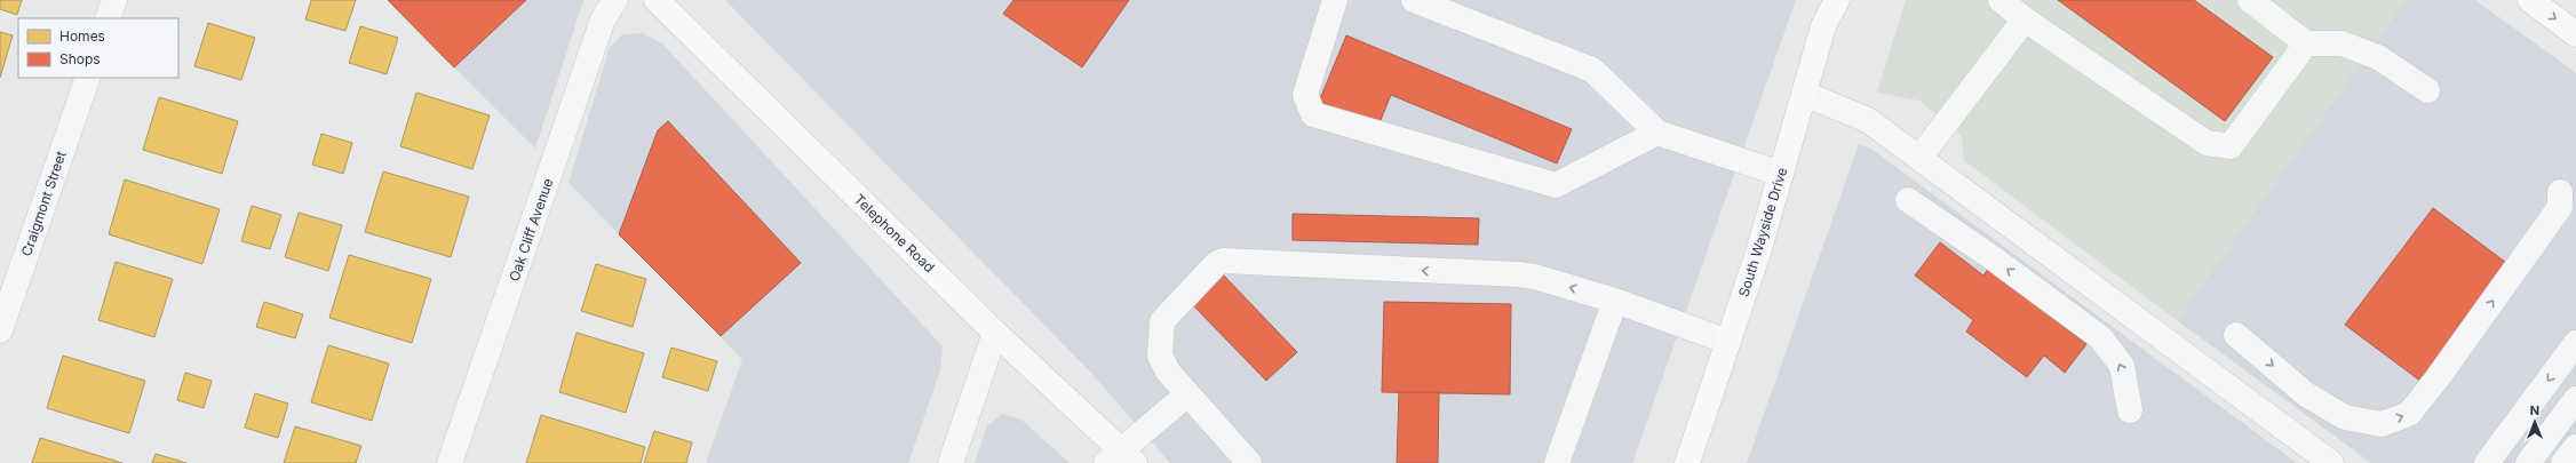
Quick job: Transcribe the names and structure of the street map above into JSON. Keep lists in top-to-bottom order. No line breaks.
{"streets":{"main road":["South Wayside Drive","Telephone Road"],"street":["Craigmont Street","Oak Cliff Avenue"]},"legend":["Homes","Shops"],"north":"top"}
